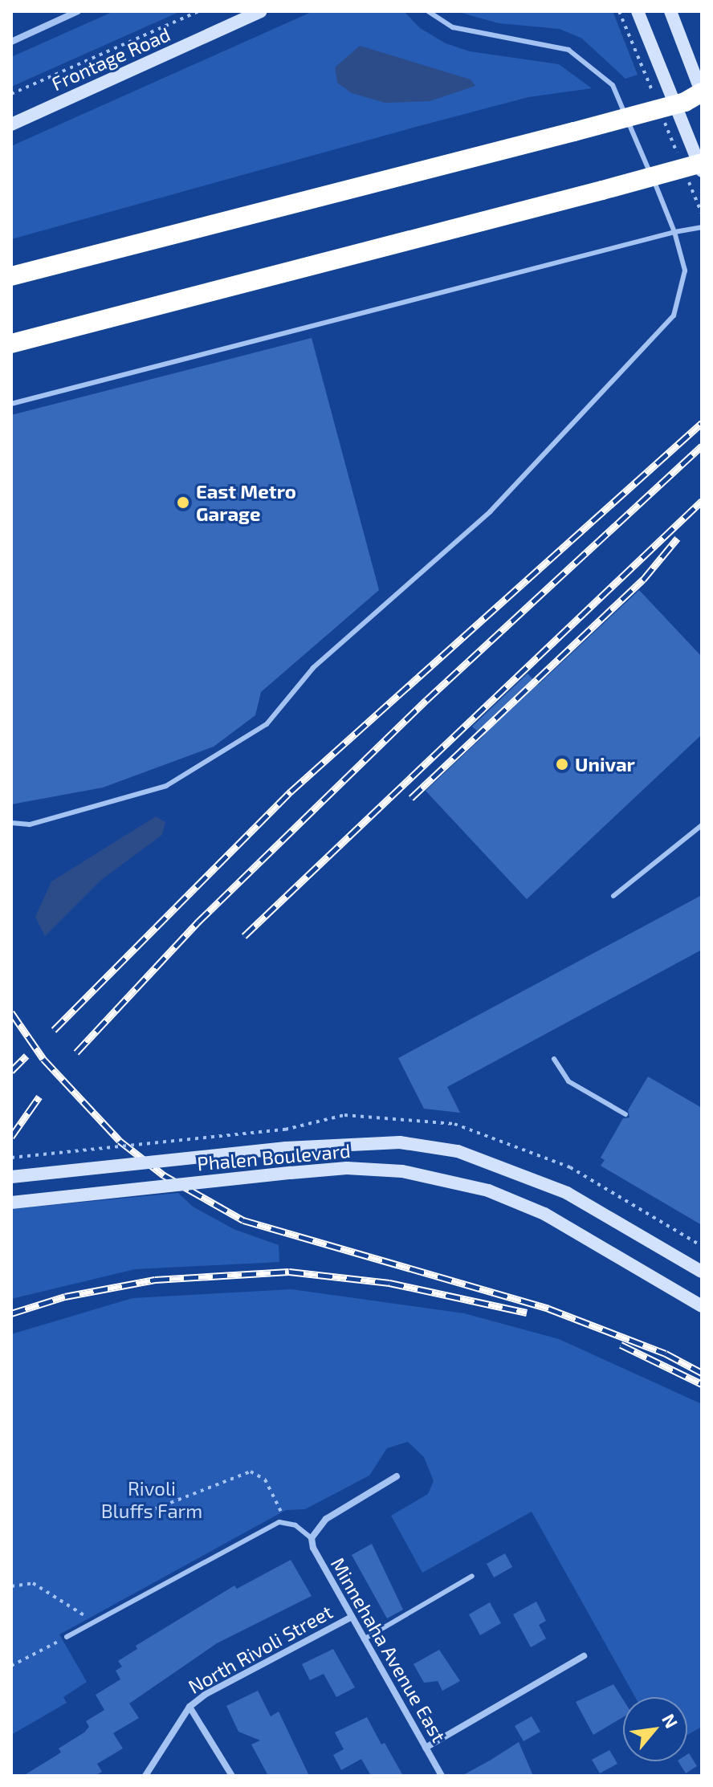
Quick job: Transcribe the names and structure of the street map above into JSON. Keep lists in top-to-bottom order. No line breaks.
{"streets":{"main road":["Frontage Road","Phalen Boulevard"],"street":["North Rivoli Street","Minnehaha Avenue East"]},"crossings":[["North Rivoli Street","Minnehaha Avenue East"]],"parks":["Rivoli Bluffs Farm"],"places":["East Metro Garage","Univar"],"north":"top right"}
